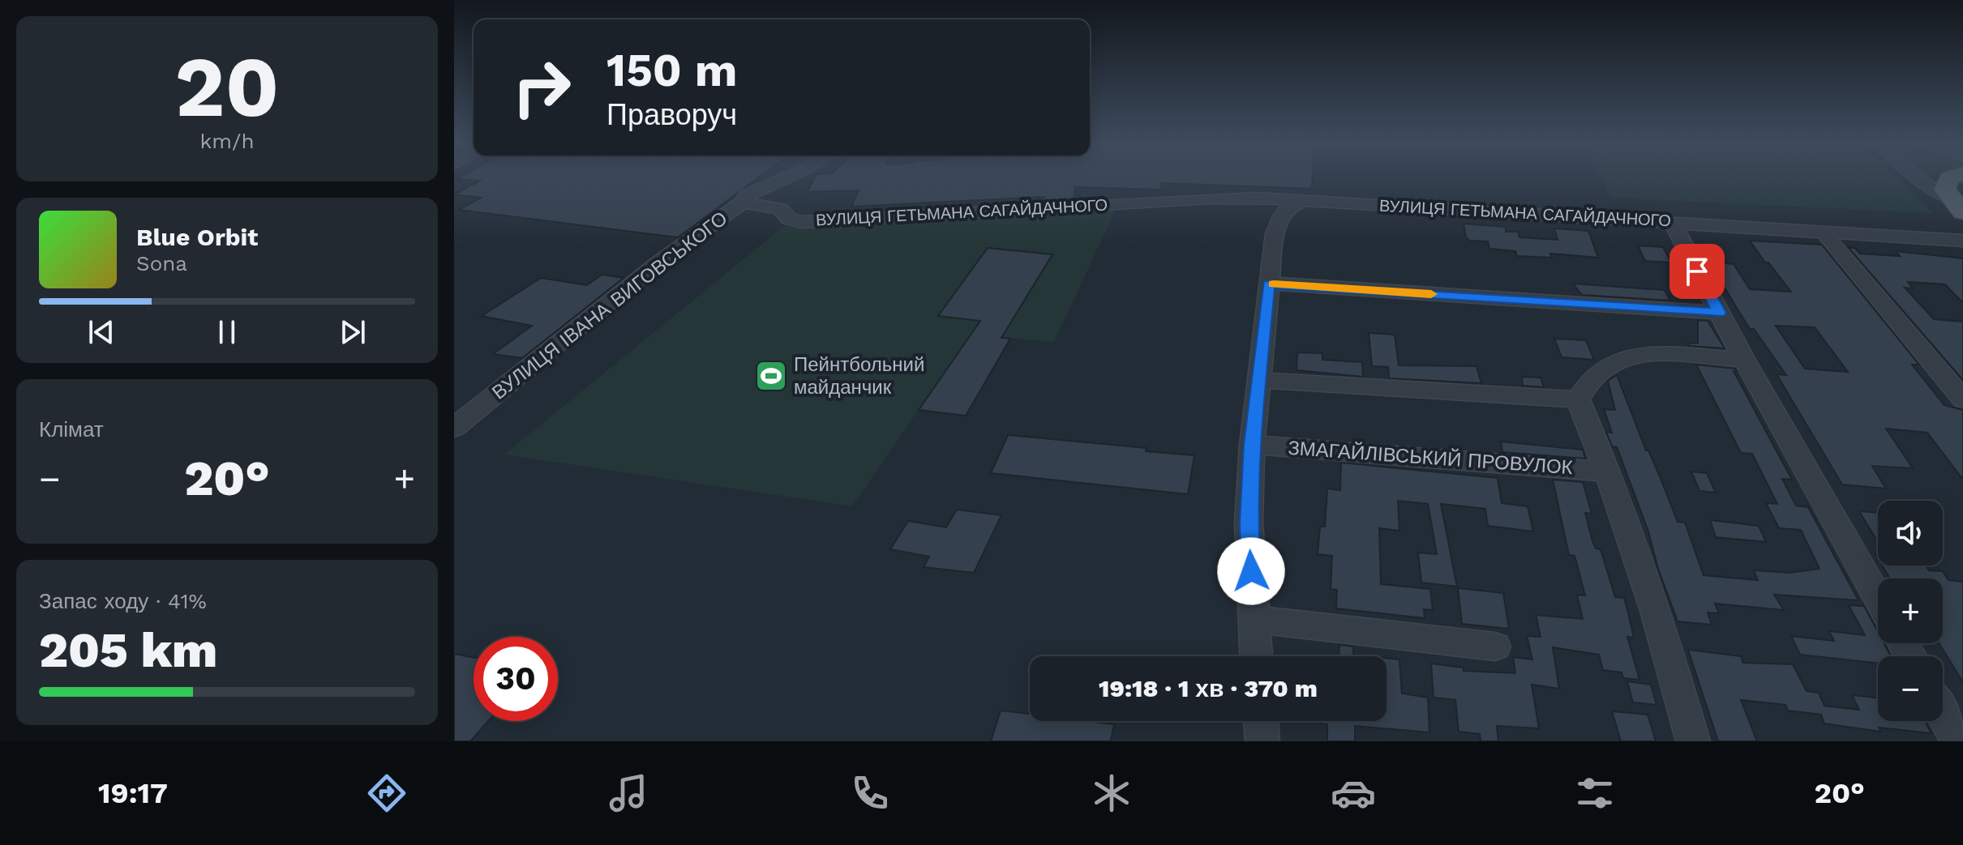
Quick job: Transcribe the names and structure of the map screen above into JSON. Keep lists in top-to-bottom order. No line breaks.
{"streets":{"street":["ВУЛИЦЯ ГЕТЬМАНА САГАЙДАЧНОГО","ВУЛИЦЯ ІВАНА ВИГОВСЬКОГО","ЗМАГАЙЛІВСЬКИЙ ПРОВУЛОК"]},"crossings":[["ВУЛИЦЯ ГЕТЬМАНА САГАЙДАЧНОГО","ВУЛИЦЯ ІВАНА ВИГОВСЬКОГО"]],"places":{"sports":["Пейнтбольний майданчик"]},"page":{"tile":[["20","km/h"],"Клімат",["Запас ходу · 41%","205 km"]],"turn":["150 m","Праворуч"],"song":["Blue Orbit","Sona"],"heat":["−","20°","+"],"map_buttons":["+","−"],"limit":"30","trip":"19:18 · 1 хв · 370 m","tabs":["19:17","20°"]}}
